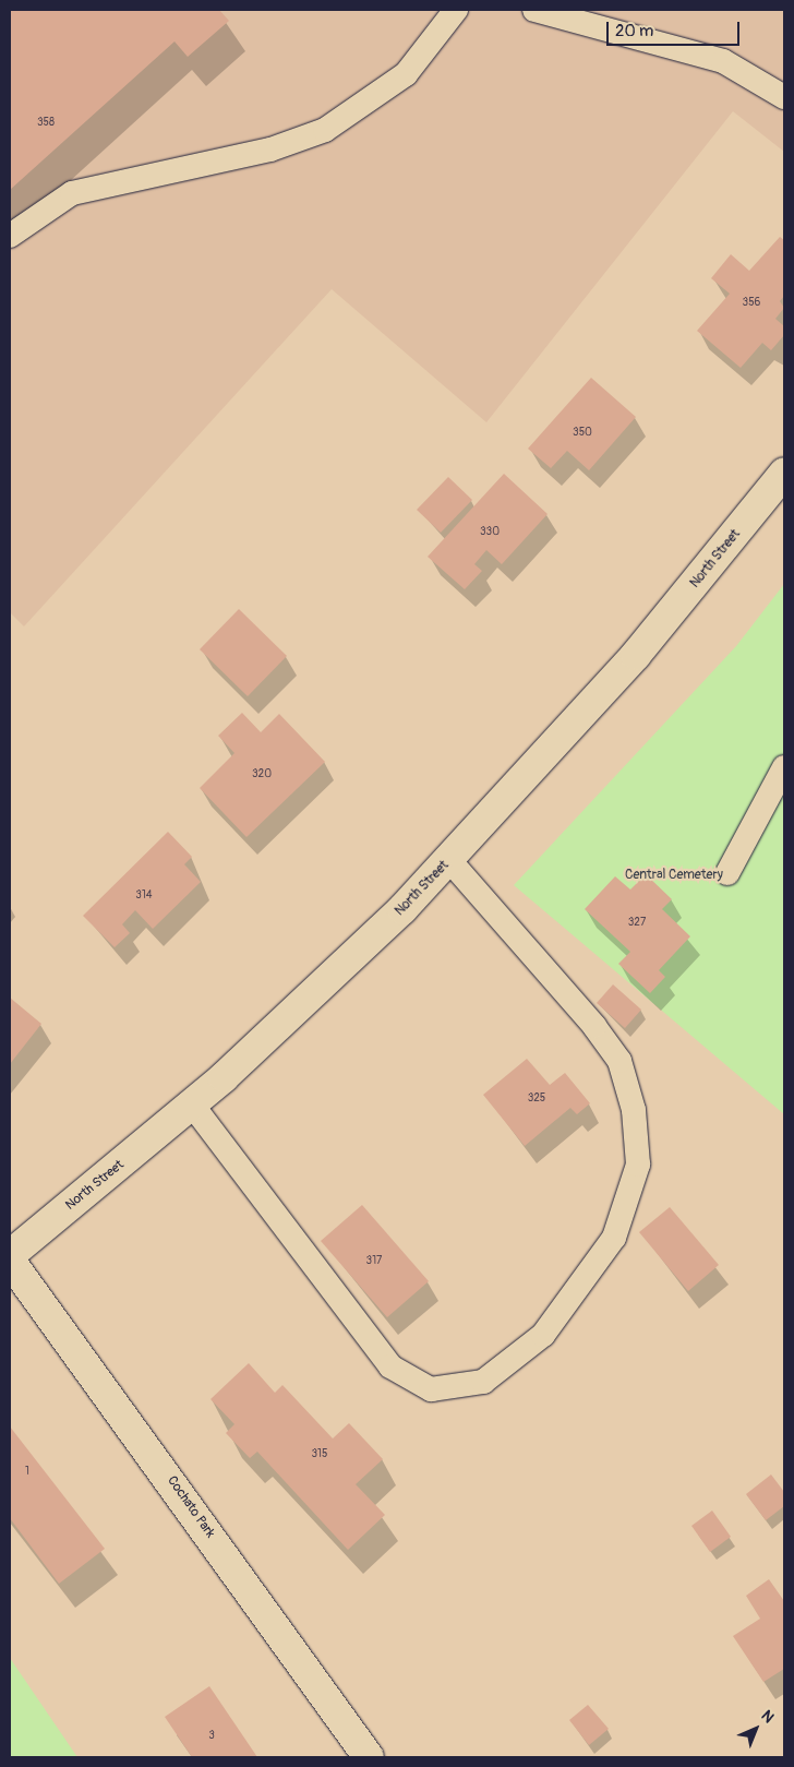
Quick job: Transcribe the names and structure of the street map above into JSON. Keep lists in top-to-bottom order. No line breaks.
{"streets":{"main road":["North Street","Cochato Park"]},"parks":["Central Cemetery"],"house_numbers":["358","356","350","330","320","314","327","325","317","315","1","3"],"scale_bar":"20 m","north":"top right"}
